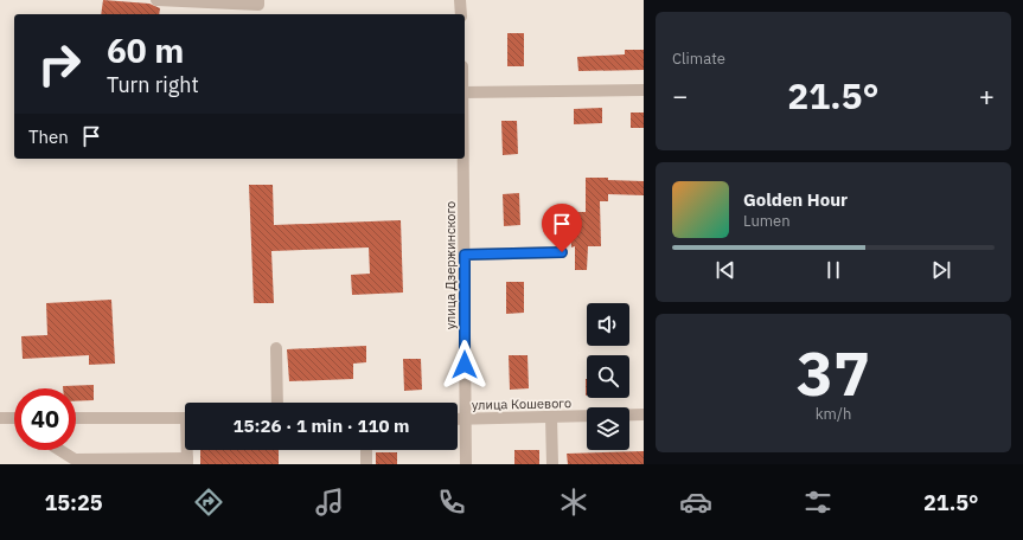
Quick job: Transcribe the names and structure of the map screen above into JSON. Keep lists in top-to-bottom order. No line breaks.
{"streets":{"street":["улица Дзержинского","улица Кошевого"]},"crossings":[["улица Дзержинского","улица Кошевого"]],"page":{"tile":["Climate",["37","km/h"]],"turn":["60 m","Turn right"],"heat":["−","21.5°","+"],"then":"Then","song":["Golden Hour","Lumen"],"limit":"40","trip":"15:26 · 1 min · 110 m","tabs":["15:25","21.5°"]}}
